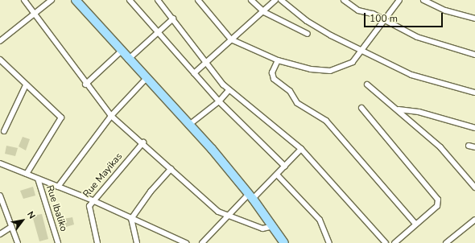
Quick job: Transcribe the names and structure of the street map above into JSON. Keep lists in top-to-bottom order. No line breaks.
{"streets":{"street":["Rue Mayikas","Rue Ibaliko"]},"scale_bar":"100 m","north":"top right"}
